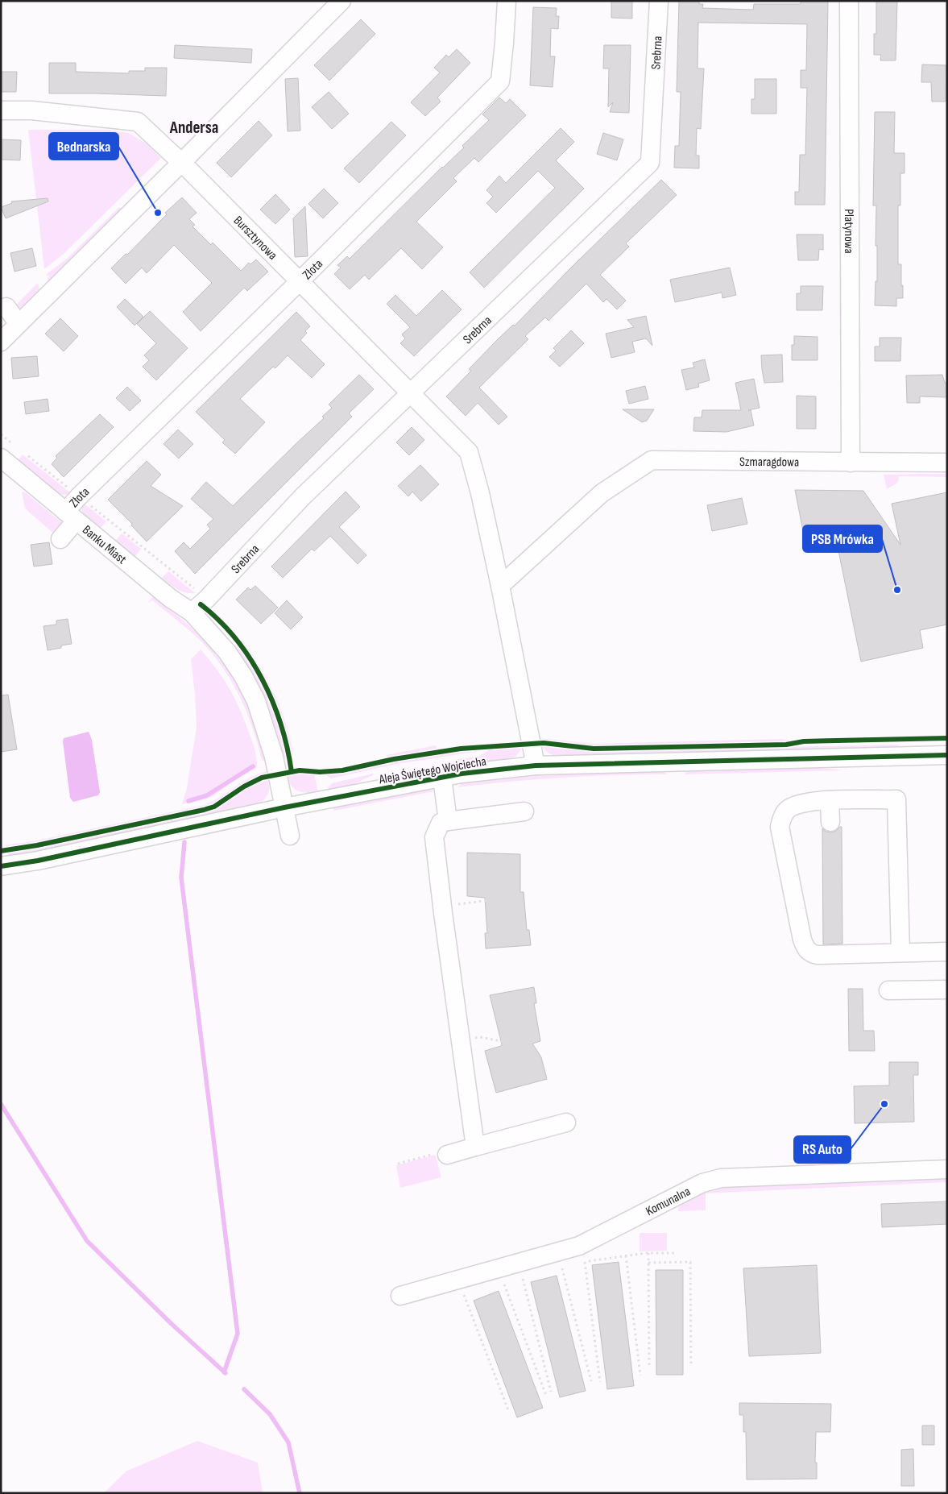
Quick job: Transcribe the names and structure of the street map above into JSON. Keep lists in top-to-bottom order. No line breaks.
{"streets":{"street":["Srebrna","Platynowa","Bursztynowa","Złota","Szmaragdowa","Banku Miast","Aleja Świętego Wojciecha","Komunalna"]},"crossings":[["Srebrna","Bursztynowa"],["Srebrna","Banku Miast"],["Platynowa","Szmaragdowa"],["Bursztynowa","Złota"],["Bursztynowa","Szmaragdowa"],["Złota","Banku Miast"],["Banku Miast","Aleja Świętego Wojciecha"]],"districts":["Andersa"],"places":["Bednarska","PSB Mrówka","RS Auto"]}
